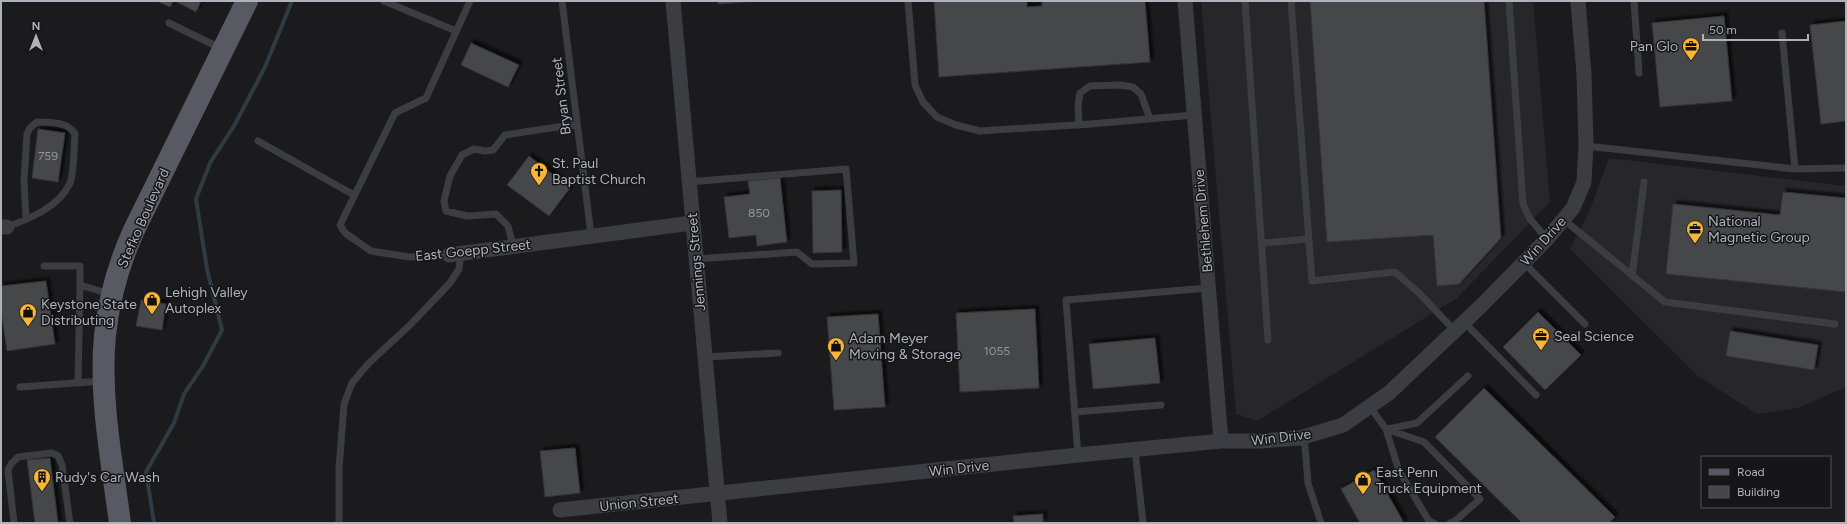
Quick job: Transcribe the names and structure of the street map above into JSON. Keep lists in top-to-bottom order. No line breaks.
{"streets":{"main road":["Stefko Boulevard"],"street":["Bethlehem Drive","Win Drive","East Goepp Street","Jennings Street","Union Street"],"lane":["Bryan Street"]},"crossings":[["Bryan Street","East Goepp Street"],["Bethlehem Drive","Win Drive"],["Win Drive","Jennings Street"],["Win Drive","Union Street"],["East Goepp Street","Jennings Street"],["Jennings Street","Union Street"]],"places":{"office":["Pan Glo","National Magnetic Group","Seal Science"],"church":["St. Paul Baptist Church"],"shop":["Lehigh Valley Autoplex","Keystone State Distributing","Adam Meyer Moving & Storage","East Penn Truck Equipment"],"building":["Rudy's Car Wash"]},"house_numbers":["759","850","1055"],"legend":["Road","Building"],"scale_bar":"50 m","north":"top"}
